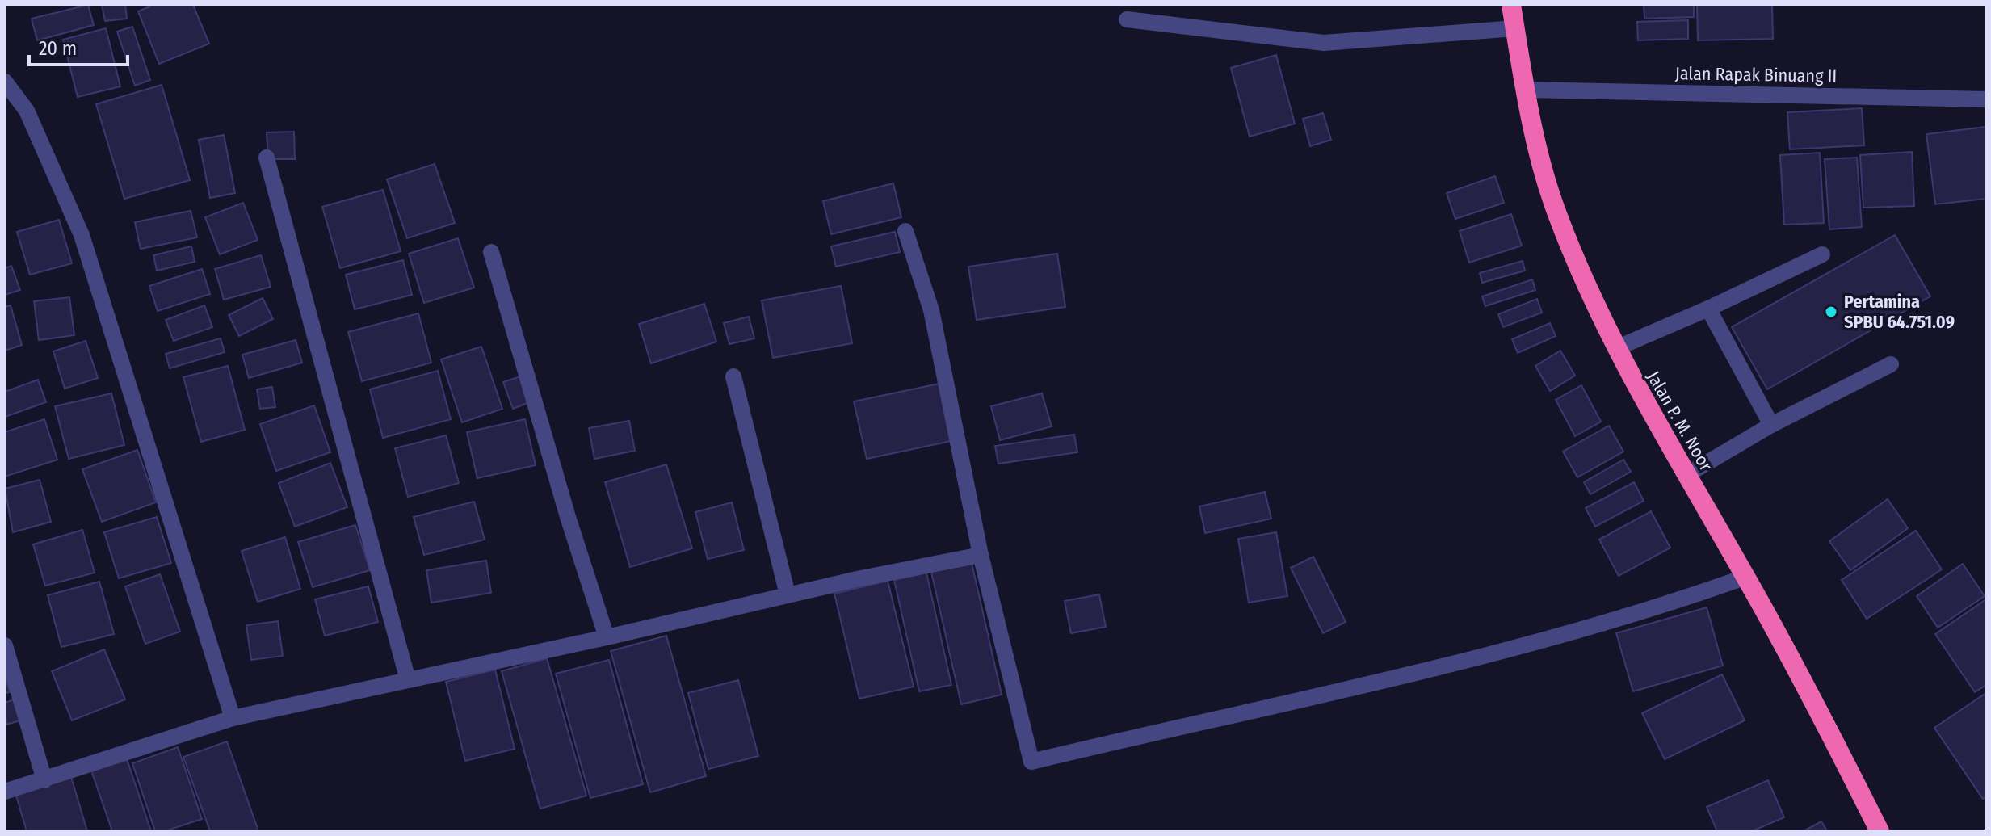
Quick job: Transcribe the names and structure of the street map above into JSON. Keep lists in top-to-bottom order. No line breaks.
{"streets":{"highway":["Jalan P. M. Noor"],"street":["Jalan Rapak Binuang II"]},"crossings":[["Jalan Rapak Binuang II","Jalan P. M. Noor"]],"places":["Pertamina SPBU 64.751.09"],"scale_bar":"20 m"}
